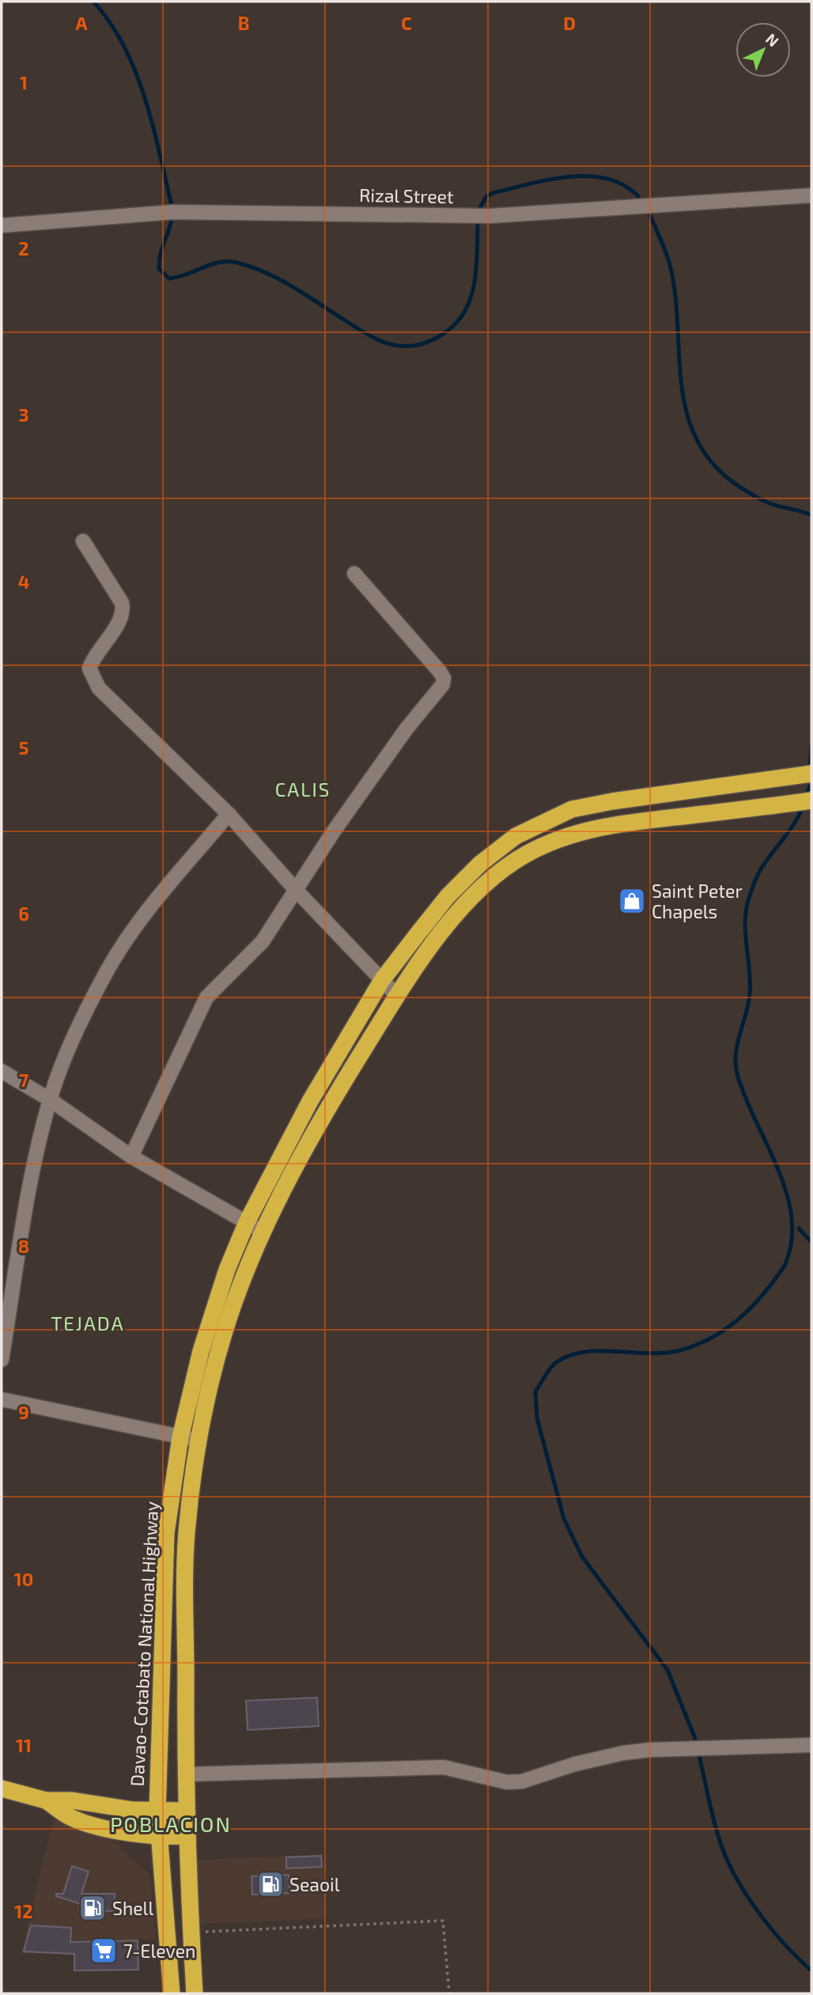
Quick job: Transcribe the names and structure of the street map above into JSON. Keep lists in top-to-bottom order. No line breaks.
{"streets":{"highway":["Davao-Cotabato National Highway"],"street":["Rizal Street"]},"districts":["CALIS","TEJADA","POBLACION"],"places":{"shop":["Saint Peter Chapels"],"fuel station":["Seaoil","Shell"],"supermarket":["7-Eleven"]},"north":"top right","grid":{"columns":["A","B","C","D"],"rows":["1","2","3","4","5","6","7","8","9","10","11","12"]}}
